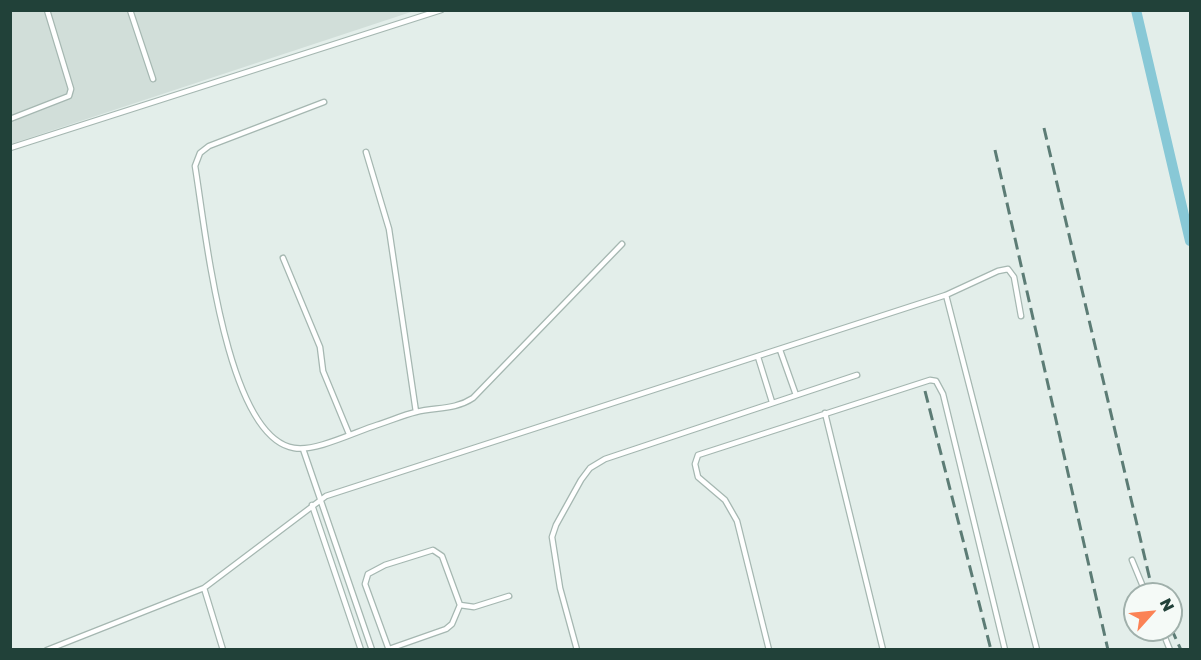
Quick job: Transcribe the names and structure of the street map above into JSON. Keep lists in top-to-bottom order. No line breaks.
{"north":"top right"}
